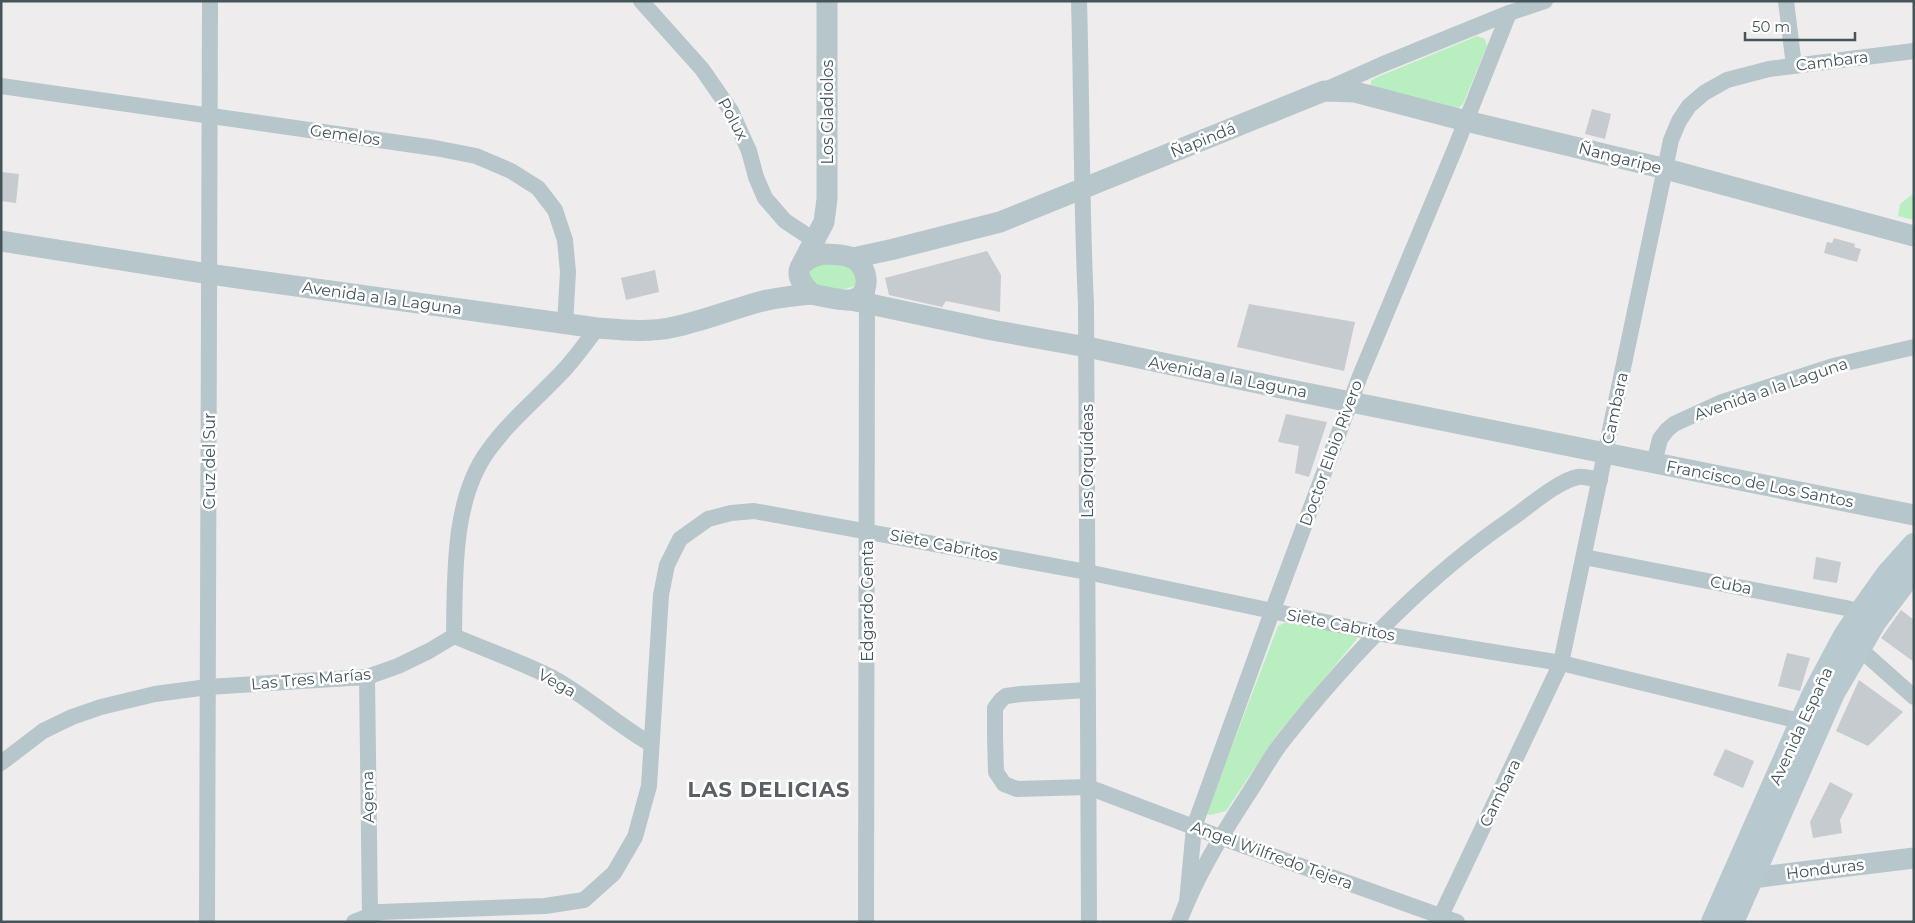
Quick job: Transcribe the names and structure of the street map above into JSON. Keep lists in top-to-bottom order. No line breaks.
{"streets":{"main road":["Avenida España"],"street":["Cambara","Los Gladiolos","Polux","Gemelos","Ñapindá","Ñangaripe","Avenida a la Laguna","Doctor Elbio Rivero","Cruz del Sur","Las Orquídeas","Francisco de Los Santos","Siete Cabritos","Cuba","Edgardo Genta","Las Tres Marías","Vega","Agena","Angel Wilfredo Tejera","Honduras"]},"crossings":[["Cambara","Ñangaripe"],["Cambara","Avenida a la Laguna"],["Cambara","Francisco de Los Santos"],["Cambara","Siete Cabritos"],["Cambara","Cuba"],["Cambara","Angel Wilfredo Tejera"],["Los Gladiolos","Polux"],["Los Gladiolos","Ñapindá"],["Los Gladiolos","Avenida a la Laguna"],["Los Gladiolos","Edgardo Genta"],["Gemelos","Avenida a la Laguna"],["Gemelos","Cruz del Sur"],["Ñapindá","Ñangaripe"],["Ñapindá","Avenida a la Laguna"],["Ñapindá","Doctor Elbio Rivero"],["Ñapindá","Las Orquídeas"],["Ñapindá","Edgardo Genta"],["Ñangaripe","Doctor Elbio Rivero"],["Avenida a la Laguna","Doctor Elbio Rivero"],["Avenida a la Laguna","Cruz del Sur"],["Avenida a la Laguna","Las Orquídeas"],["Avenida a la Laguna","Francisco de Los Santos"],["Avenida a la Laguna","Edgardo Genta"],["Doctor Elbio Rivero","Siete Cabritos"],["Doctor Elbio Rivero","Angel Wilfredo Tejera"],["Cruz del Sur","Las Tres Marías"],["Las Orquídeas","Siete Cabritos"],["Las Orquídeas","Angel Wilfredo Tejera"],["Siete Cabritos","Edgardo Genta"],["Siete Cabritos","Vega"],["Siete Cabritos","Avenida España"],["Siete Cabritos","Agena"],["Cuba","Avenida España"],["Las Tres Marías","Vega"],["Las Tres Marías","Agena"],["Avenida España","Honduras"]],"districts":["LAS DELICIAS"],"scale_bar":"50 m"}
